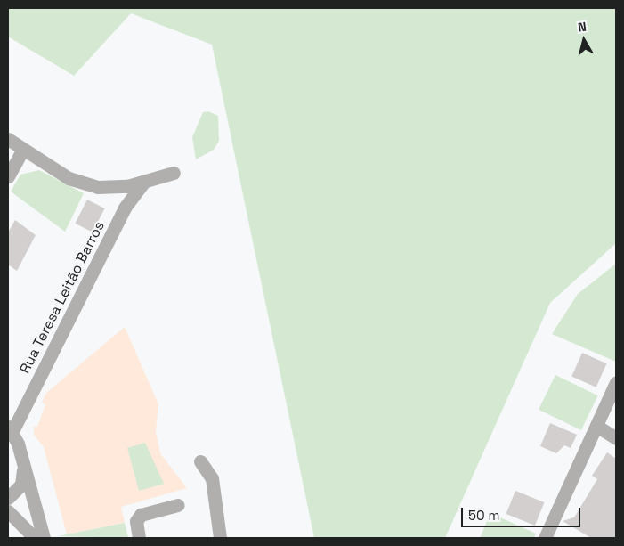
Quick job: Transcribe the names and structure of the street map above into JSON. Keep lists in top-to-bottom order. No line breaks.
{"streets":{"street":["Rua Teresa Leitão Barros"]},"scale_bar":"50 m","north":"top"}
